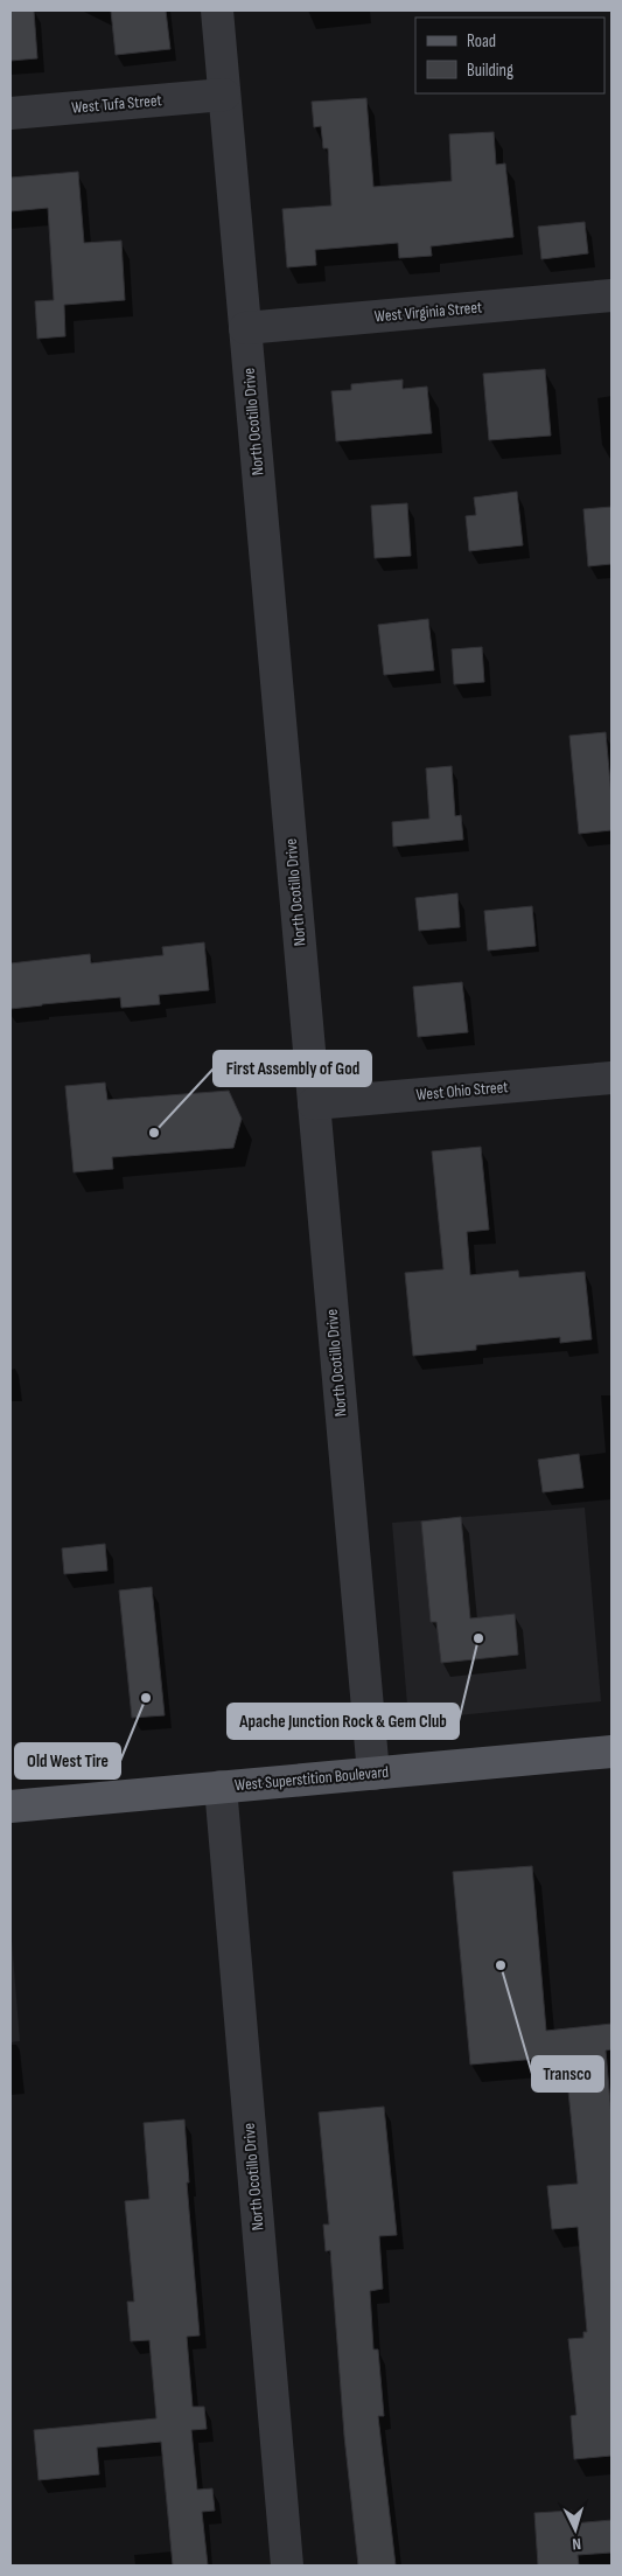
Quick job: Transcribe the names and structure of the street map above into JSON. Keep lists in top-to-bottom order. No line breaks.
{"streets":{"main road":["West Superstition Boulevard"],"street":["West Tufa Street","West Virginia Street","North Ocotillo Drive","West Ohio Street"]},"crossings":[["West Tufa Street","North Ocotillo Drive"],["West Virginia Street","North Ocotillo Drive"],["North Ocotillo Drive","West Ohio Street"],["North Ocotillo Drive","West Superstition Boulevard"]],"places":["First Assembly of God","Apache Junction Rock & Gem Club","Old West Tire","Transco"],"legend":["Road","Building"],"north":"bottom"}
